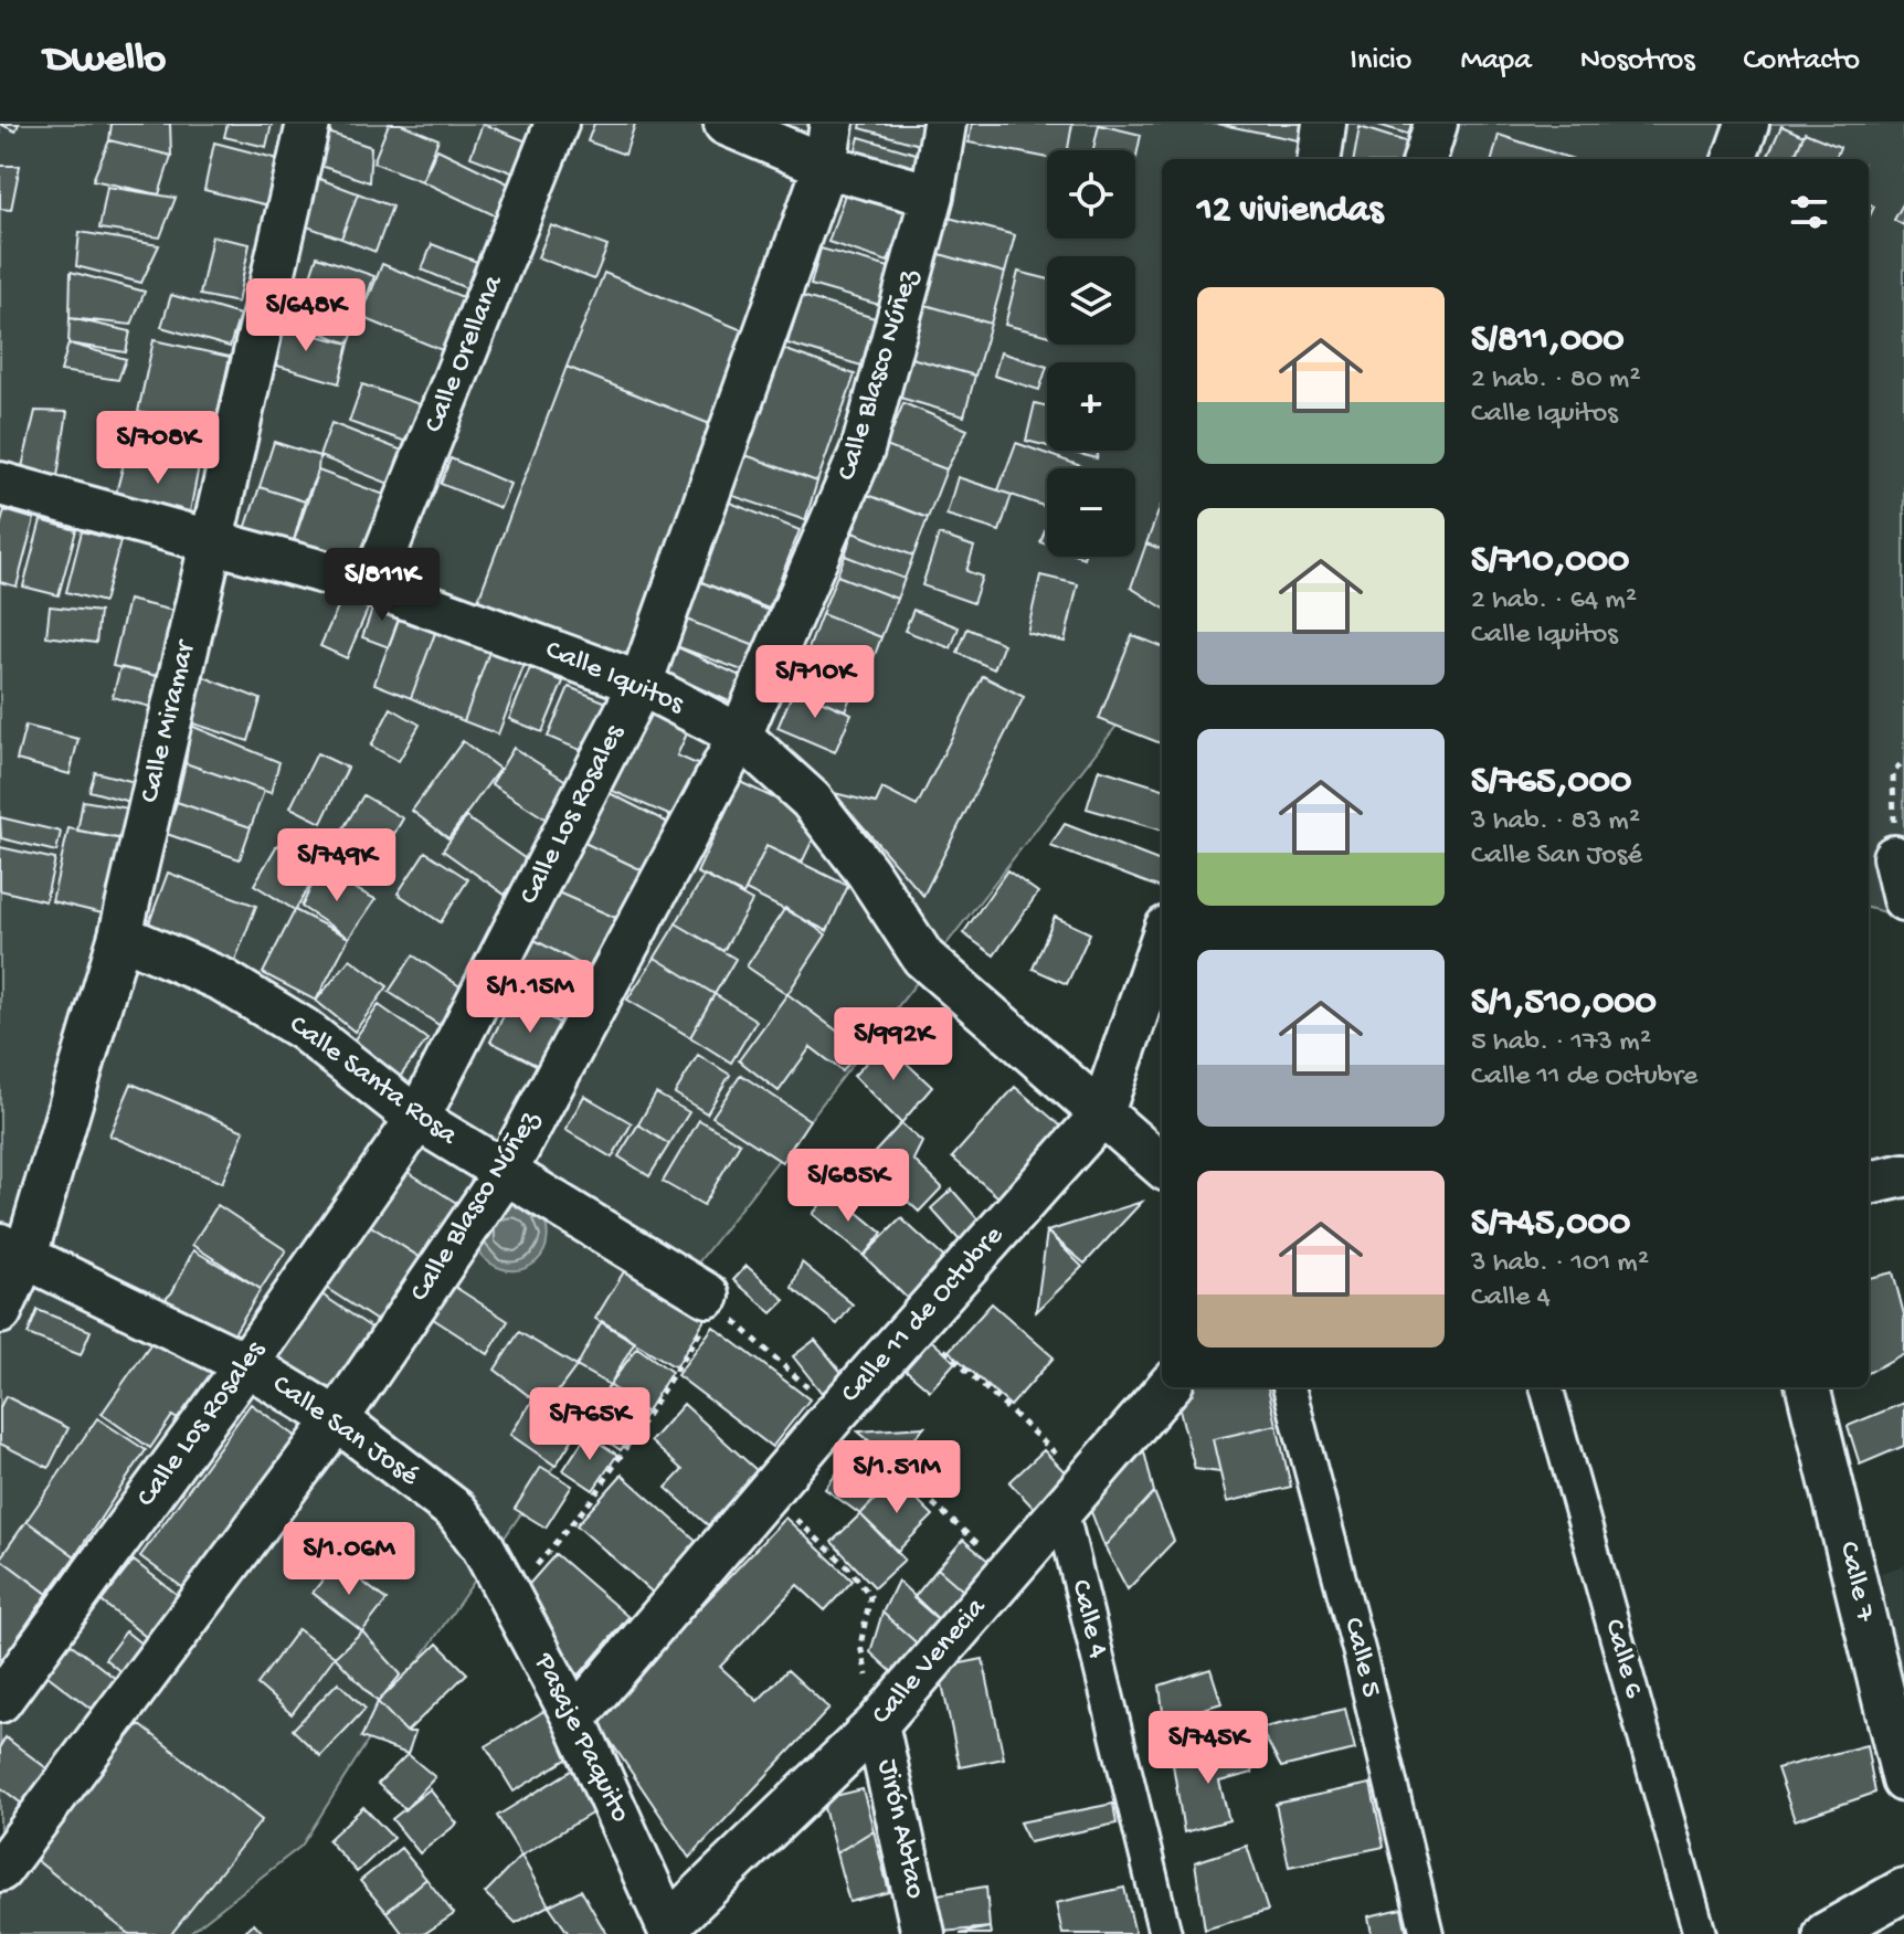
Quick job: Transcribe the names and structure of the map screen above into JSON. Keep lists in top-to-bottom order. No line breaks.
{"streets":{"street":["Calle Orellana","Calle Blasco Núñez","Calle Iquitos","Calle Miramar","Calle Los Rosales","Calle Santa Rosa","Calle 11 de Octubre","Calle San José","Calle 7","Calle 4","Calle 5","Calle 6","Calle Venecia","Pasaje Paquito","Jirón Abtao"]},"crossings":[["Calle Orellana","Calle Iquitos"],["Calle Blasco Núñez","Calle Iquitos"],["Calle Blasco Núñez","Calle Santa Rosa"],["Calle Blasco Núñez","Calle San José"],["Calle Iquitos","Calle Miramar"],["Calle Iquitos","Calle Los Rosales"],["Calle Iquitos","Calle 11 de Octubre"],["Calle Miramar","Calle Santa Rosa"],["Calle Miramar","Calle San José"],["Calle Los Rosales","Calle Santa Rosa"],["Calle Los Rosales","Calle San José"],["Calle 11 de Octubre","Pasaje Paquito"],["Calle San José","Pasaje Paquito"],["Calle 4","Calle Venecia"],["Calle Venecia","Pasaje Paquito"],["Calle Venecia","Jirón Abtao"]],"page":{"header":"Dwello","nav":["Inicio","Mapa","Nosotros","Contacto"],"map_buttons":["+","−"],"heading":"12 viviendas","list":[{"name":"S/811,000","note":"2 hab. · 80 m² · Calle Iquitos"},{"name":"S/710,000","note":"2 hab. · 64 m² · Calle Iquitos"},{"name":"S/765,000","note":"3 hab. · 83 m² · Calle San José"},{"name":"S/1,510,000","note":"5 hab. · 173 m² · Calle 11 de Octubre"},{"name":"S/745,000","note":"3 hab. · 101 m² · Calle 4"}],"price":["S/648K","S/708K","S/811K","S/710K","S/749K","S/1.15M","S/992K","S/685K","S/765K","S/1.51M","S/1.06M","S/745K"]}}
